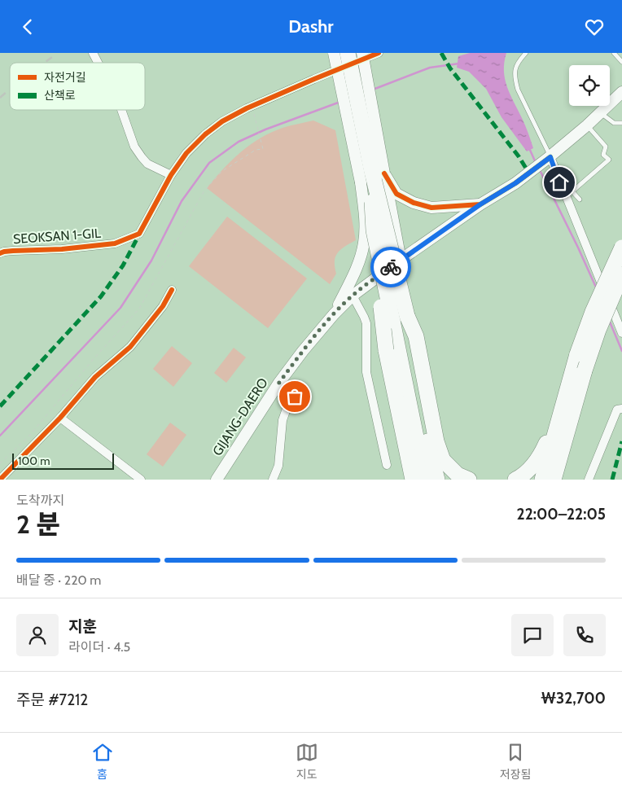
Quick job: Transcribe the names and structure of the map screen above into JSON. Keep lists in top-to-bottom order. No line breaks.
{"streets":{"main road":["GIJANG-DAERO"],"street":["SEOKSAN 1-GIL"]},"legend":["자전거길","산책로"],"scale_bar":"100 m","page":{"header":"Dashr","scale":"100 m","heading":["2 분","도착까지","22:00–22:05"],"panel":["지훈","라이더 · 4.5","주문 #7212","₩32,700"],"bar":"배달 중 · 220 m","tabs":["홈","지도","저장됨"]}}
